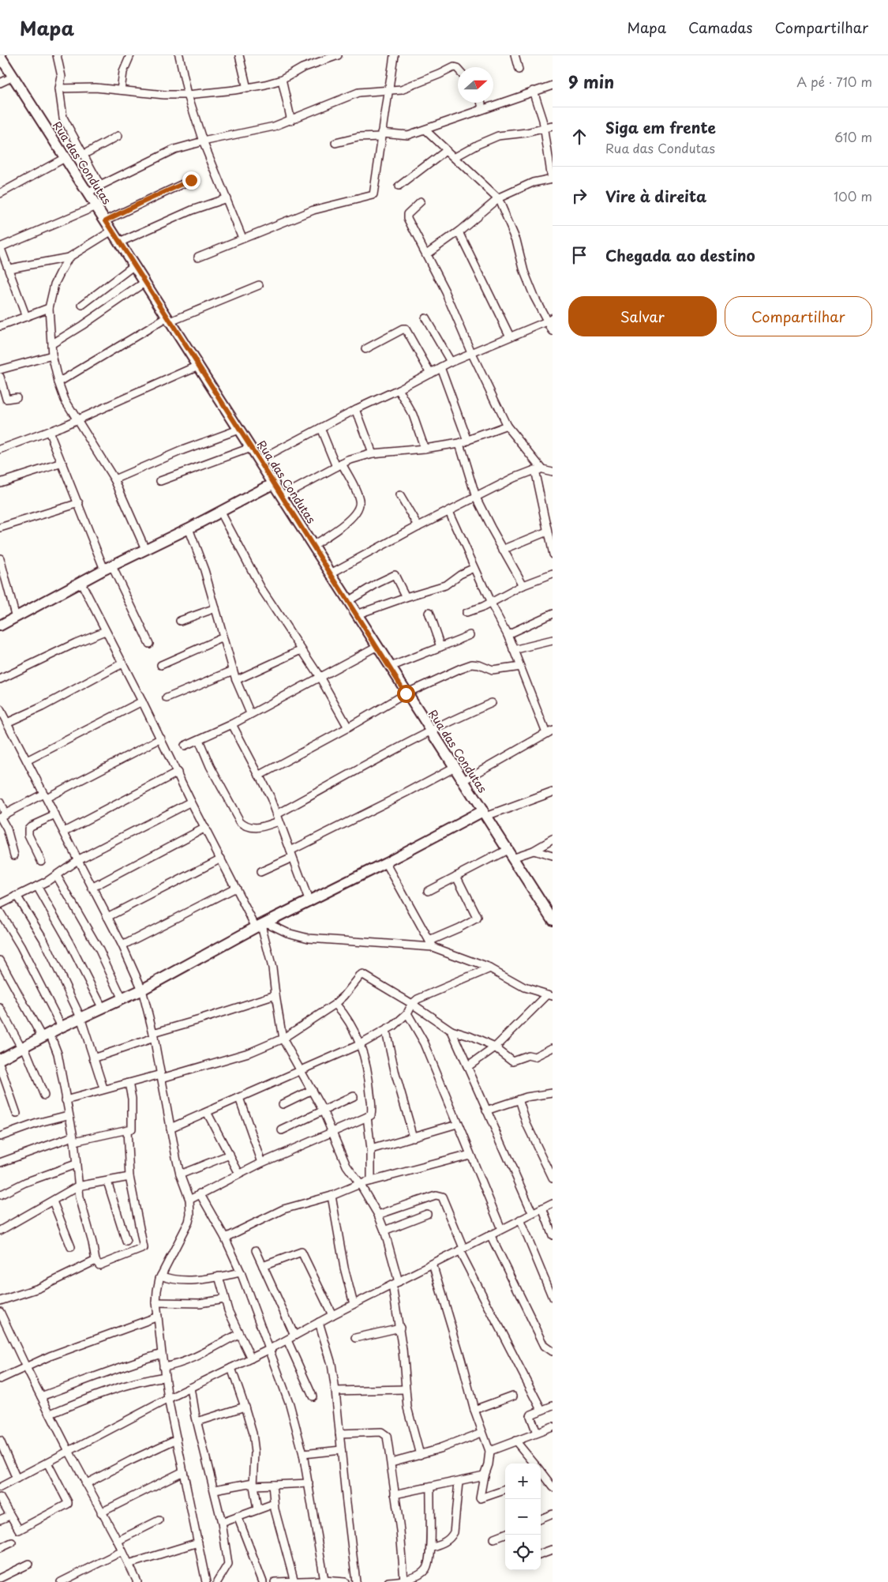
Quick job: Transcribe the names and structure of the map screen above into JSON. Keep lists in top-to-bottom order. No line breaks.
{"streets":{"street":["Rua das Condutas"]},"north":"right","page":{"header":"Mapa","nav":["Mapa","Camadas","Compartilhar"],"heading":["9 min","A pé · 710 m"],"list":[["Siga em frente","Rua das Condutas","610 m"],["Vire à direita","100 m"],"Chegada ao destino"],"buttons":["Salvar","Compartilhar"],"map_buttons":["+","−"]}}
